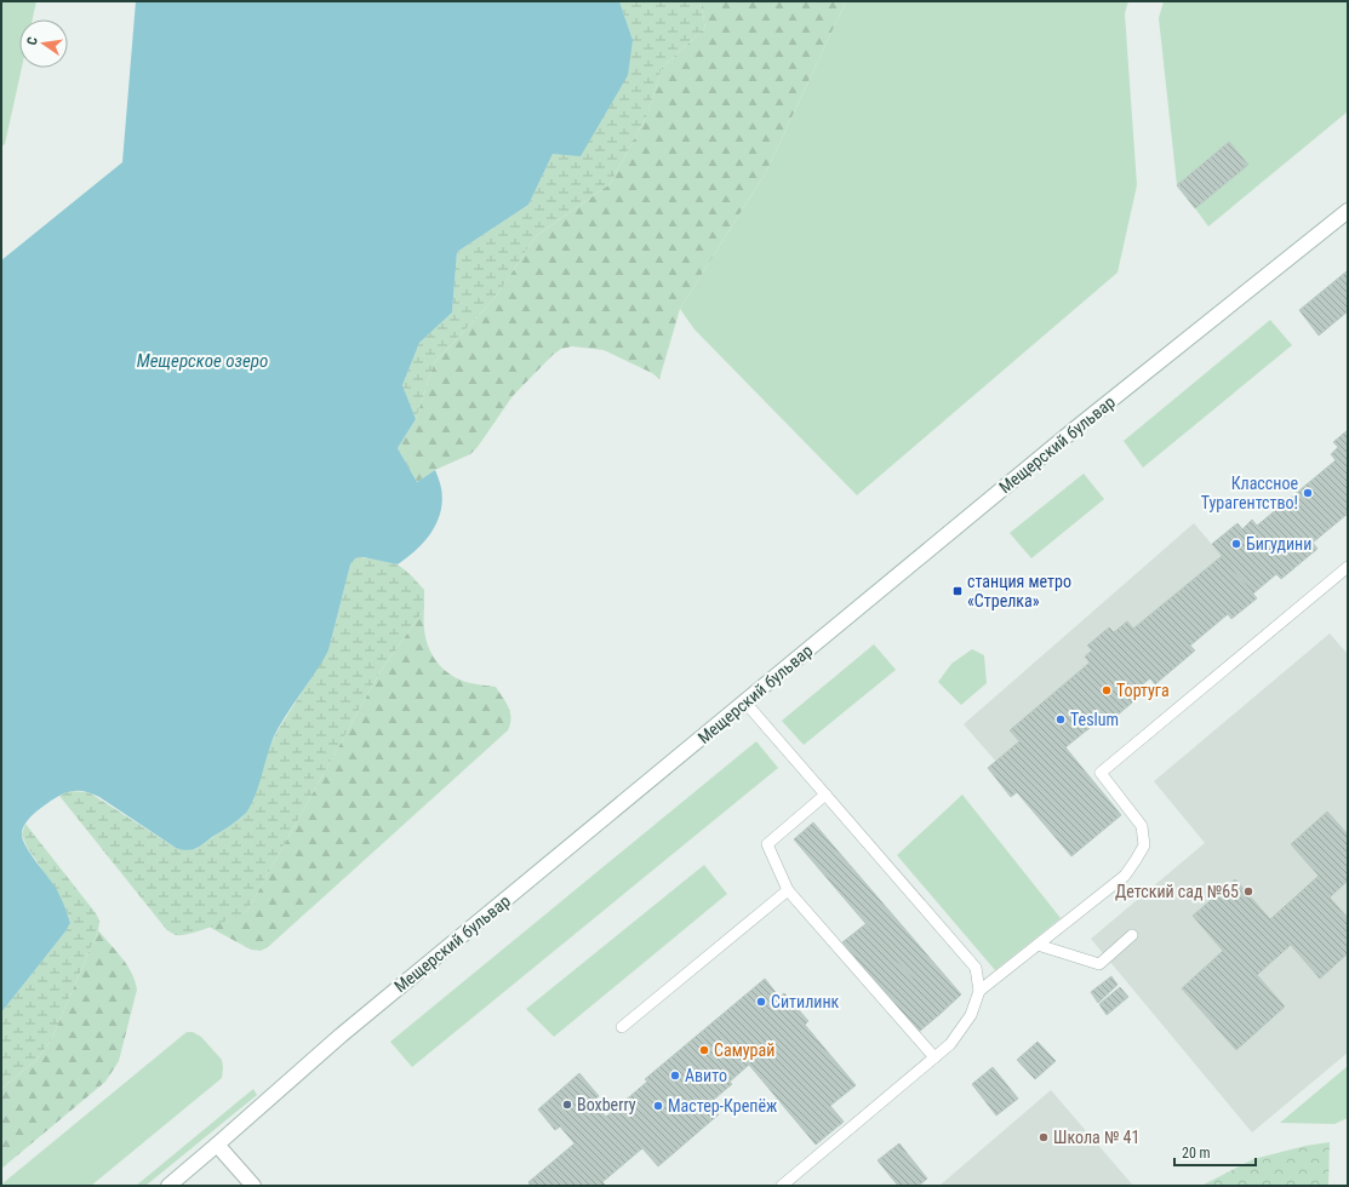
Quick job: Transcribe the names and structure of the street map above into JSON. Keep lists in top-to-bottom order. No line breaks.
{"streets":{"main road":["Мещерский бульвар"]},"water":["Мещерское озеро"],"places":{"other":["Классное Турагентство!","Бигудини","Тортуга","Teslum","Детский сад №65","Ситилинк","Самурай","Авито","Boxberry","Мастер-Крепёж","Школа № 41"],"transit":["станция метро «Стрелка»"]},"scale_bar":"20 m","north":"left"}
